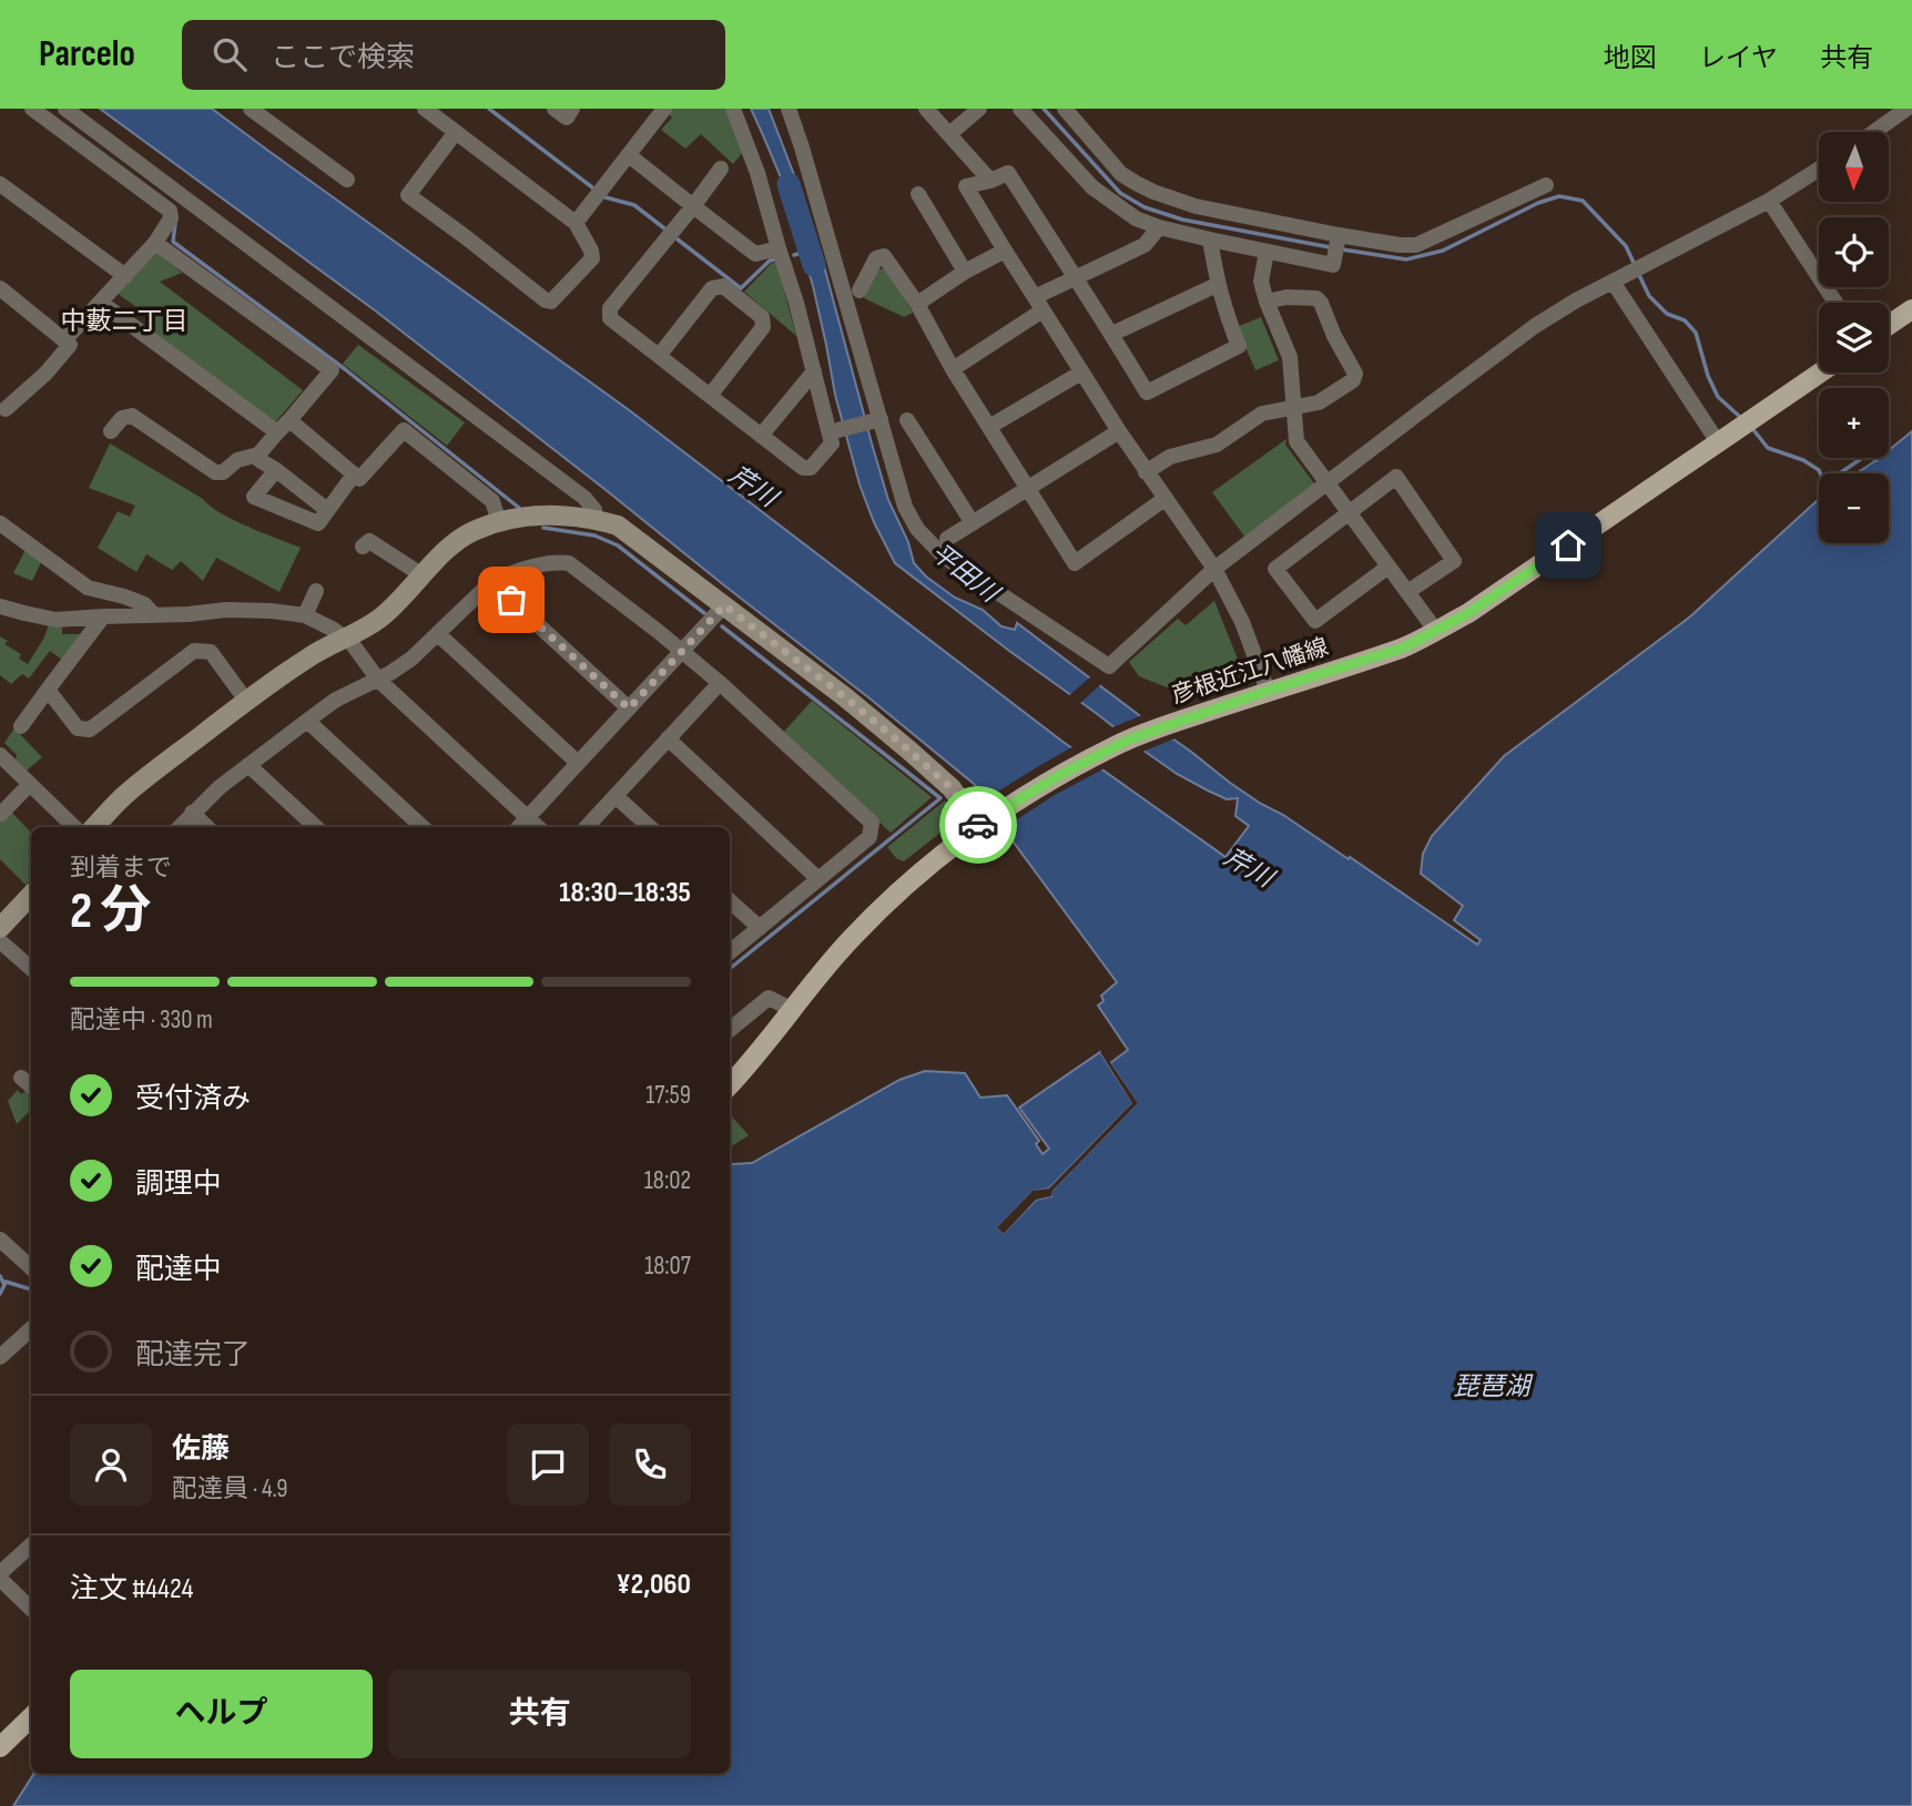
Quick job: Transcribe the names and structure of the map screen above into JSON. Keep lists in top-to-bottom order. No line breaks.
{"streets":{"main road":["彦根近江八幡線"]},"districts":["中藪二丁目"],"water":["芹川","平田川","琵琶湖"],"north":"bottom","page":{"header":"Parcelo","search":"ここで検索","nav":["地図","レイヤ","共有"],"map_buttons":["+","−"],"heading":["2 分","到着まで","18:30–18:35"],"panel":["佐藤","配達員 · 4.9","注文 #4424","¥2,060"],"bar":"配達中 · 330 m","list":[["受付済み","17:59"],["調理中","18:02"],["配達中","18:07"],"配達完了"],"buttons":["ヘルプ","共有"]}}
